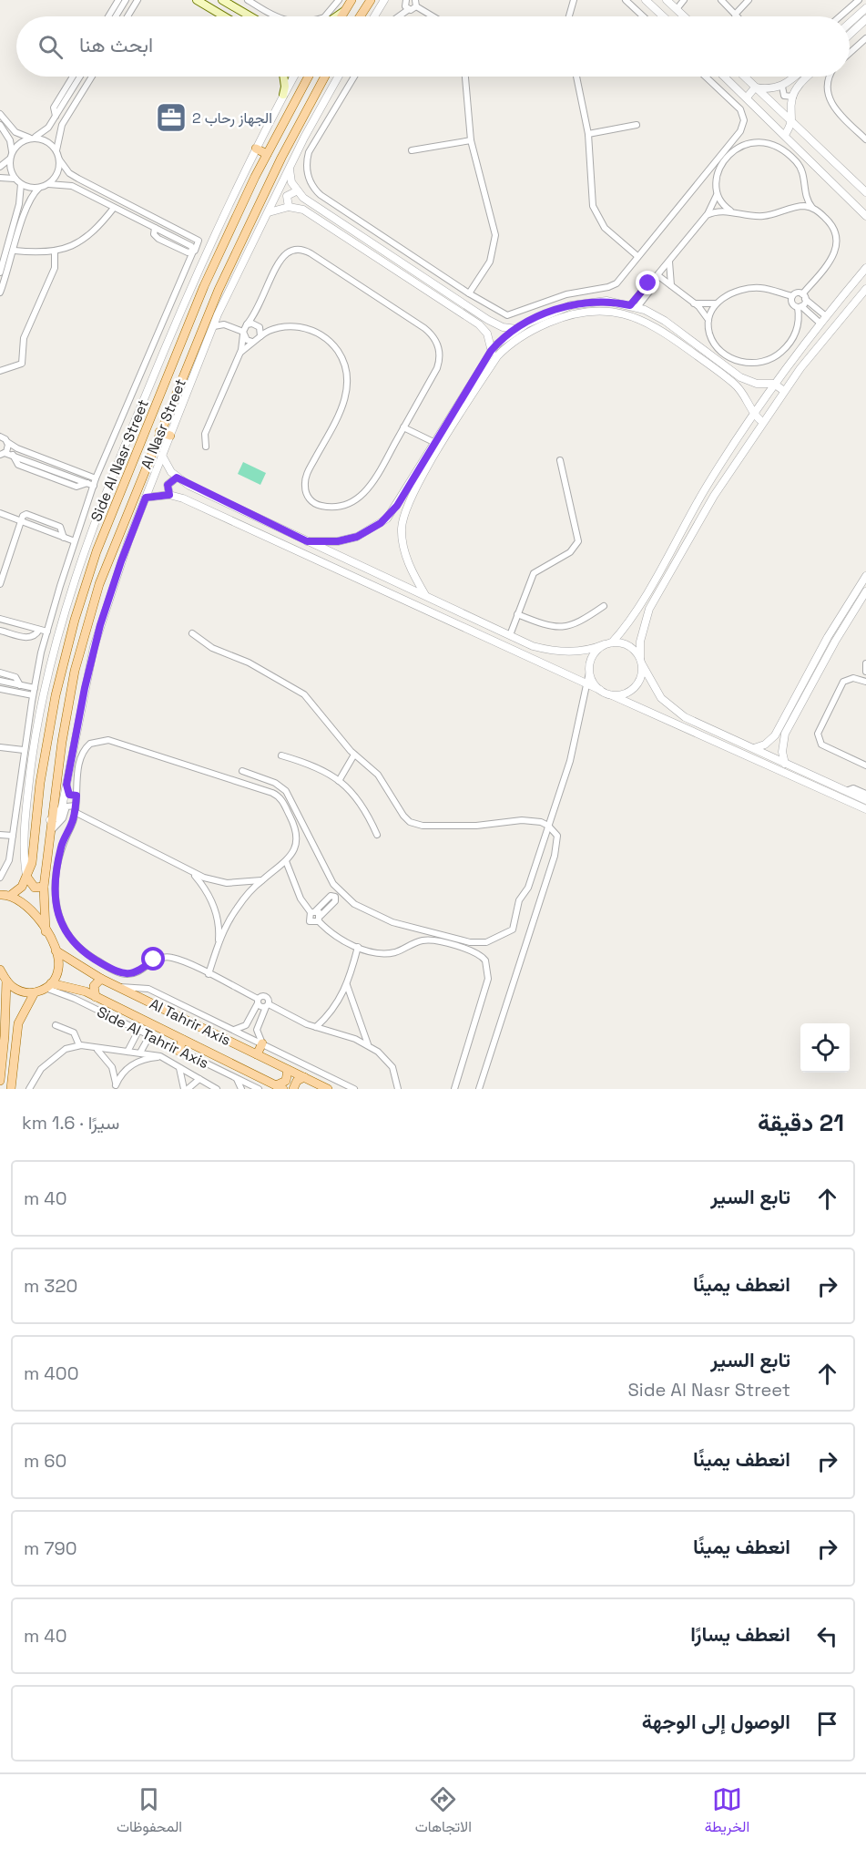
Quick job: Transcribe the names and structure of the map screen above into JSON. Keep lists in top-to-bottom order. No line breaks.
{"streets":{"main road":["Al Nasr Street","Al Tahrir Axis"],"street":["Side Al Nasr Street","Side Al Tahrir Axis"]},"crossings":[["Al Nasr Street","Side Al Nasr Street"],["Al Tahrir Axis","Side Al Tahrir Axis"]],"places":{"office":["الجهاز رحاب 2"]},"page":{"search":"ابحث هنا","heading":["21 دقيقة","سيرًا · 1.6 km"],"list":[["تابع السير","40 m"],["انعطف يمينًا","320 m"],["تابع السير","Side Al Nasr Street","400 m"],["انعطف يمينًا","60 m"],["انعطف يمينًا","790 m"],["انعطف يسارًا","40 m"],"الوصول إلى الوجهة"],"nav":["الخريطة","الاتجاهات","المحفوظات"]}}
